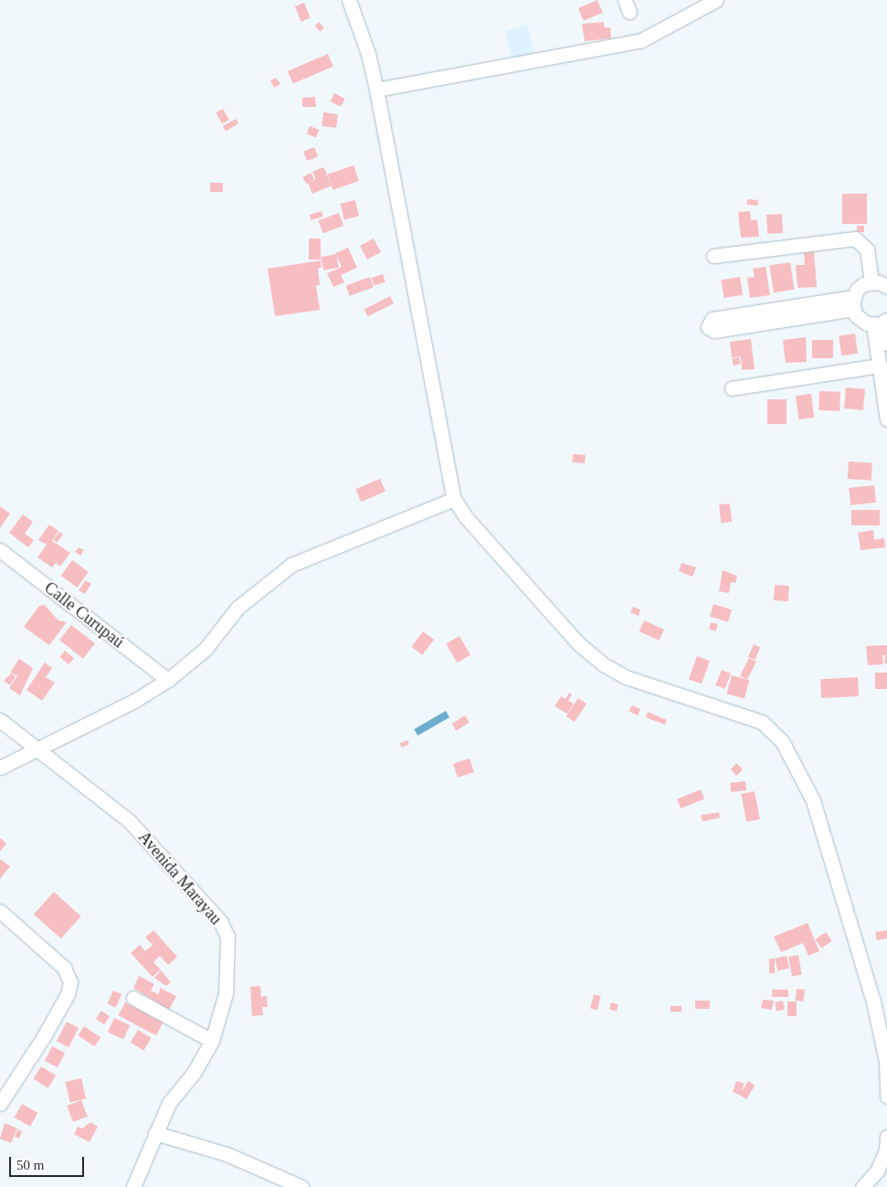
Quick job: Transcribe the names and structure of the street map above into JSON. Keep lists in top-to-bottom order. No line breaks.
{"streets":{"street":["Calle Curupaú","Avenida Marayau"]},"scale_bar":"50 m"}
